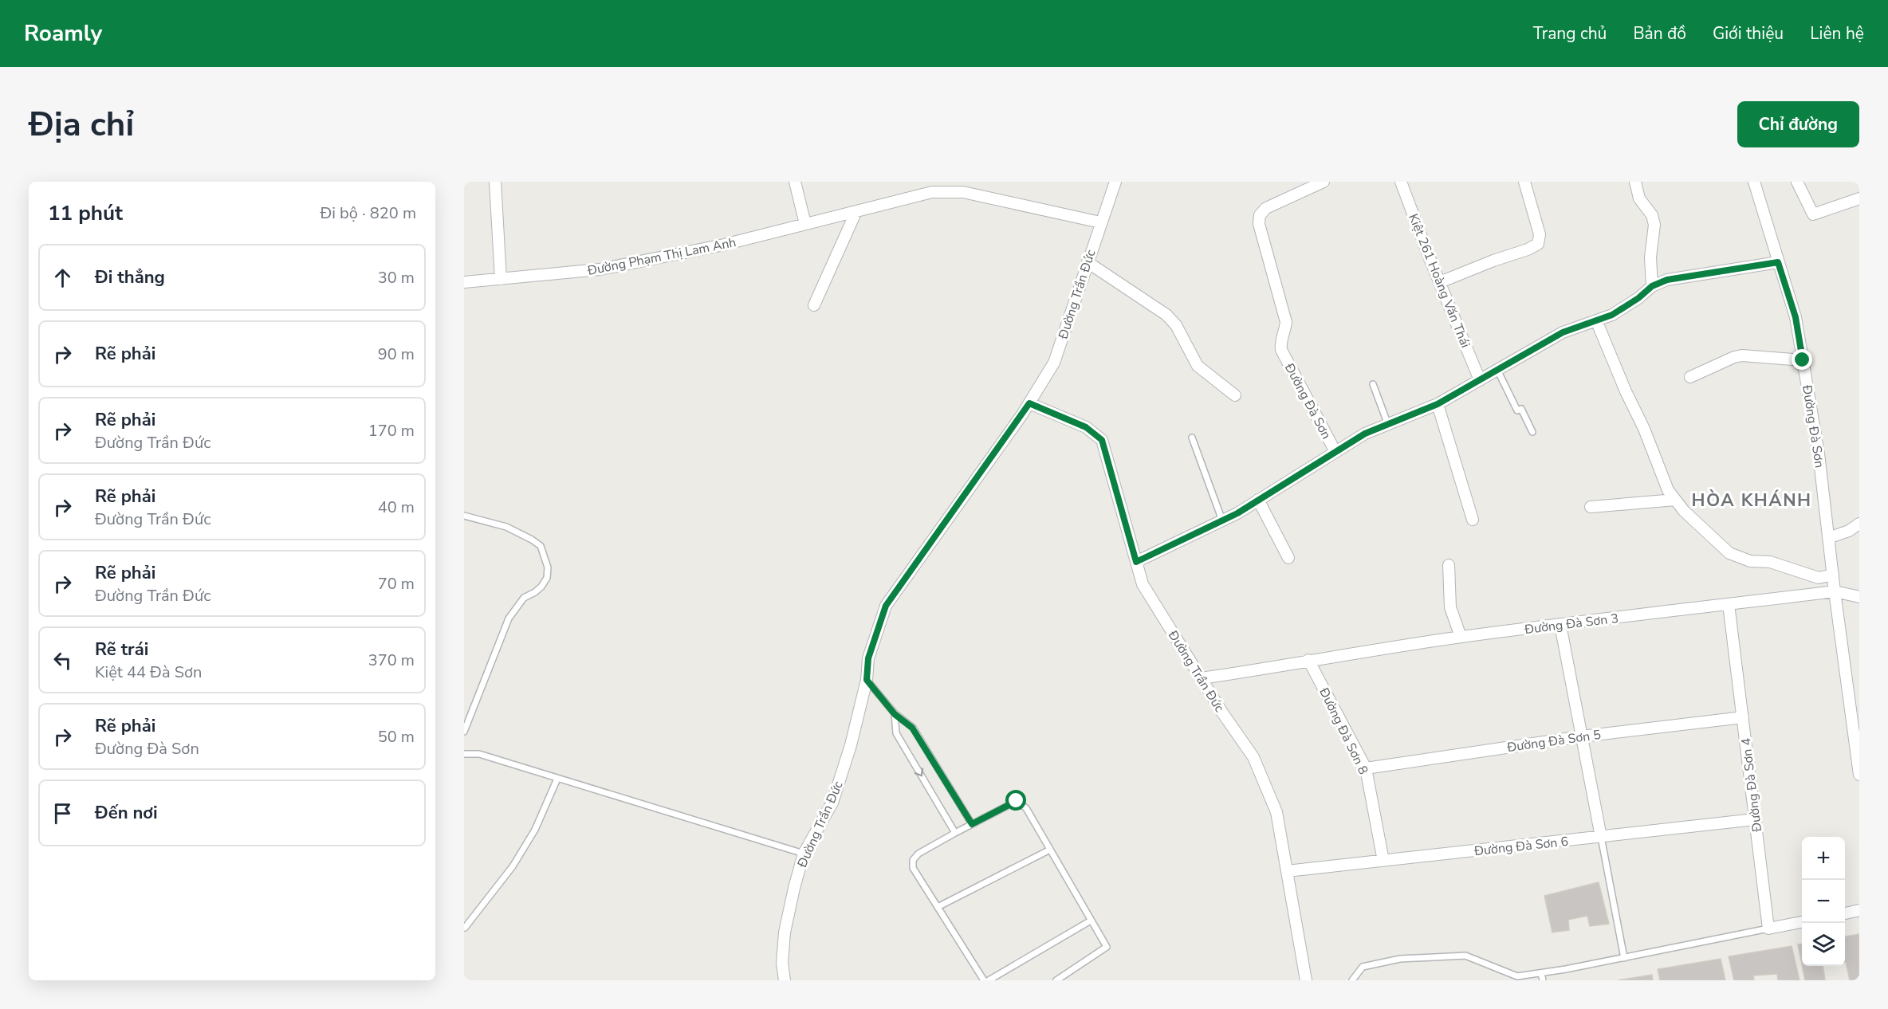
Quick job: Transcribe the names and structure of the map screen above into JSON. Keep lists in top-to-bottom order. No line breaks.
{"streets":{"street":["Đường Phạm Thị Lam Anh","Kiệt 261 Hoàng Văn Thái","Đường Trần Đức","Đường Đà Sơn","Đường Đà Sơn 3","Đường Đà Sơn 8","Đường Đà Sơn 5","Đường Đà Sơn 4","Đường Đà Sơn 6"]},"crossings":[["Đường Phạm Thị Lam Anh","Đường Trần Đức"],["Đường Trần Đức","Đường Đà Sơn 3"],["Đường Trần Đức","Đường Đà Sơn 6"],["Đường Đà Sơn","Đường Đà Sơn 3"],["Đường Đà Sơn 3","Đường Đà Sơn 8"],["Đường Đà Sơn 3","Đường Đà Sơn 4"],["Đường Đà Sơn 8","Đường Đà Sơn 5"],["Đường Đà Sơn 8","Đường Đà Sơn 6"],["Đường Đà Sơn 5","Đường Đà Sơn 4"],["Đường Đà Sơn 4","Đường Đà Sơn 6"]],"districts":["HÒA KHÁNH"],"page":{"header":"Roamly","nav":["Trang chủ","Bản đồ","Giới thiệu","Liên hệ"],"buttons":"Chỉ đường","title":"Địa chỉ","heading":["11 phút","Đi bộ · 820 m"],"list":[["Đi thẳng","30 m"],["Rẽ phải","90 m"],["Rẽ phải","Đường Trần Đức","170 m"],["Rẽ phải","Đường Trần Đức","40 m"],["Rẽ phải","Đường Trần Đức","70 m"],["Rẽ trái","Kiệt 44 Đà Sơn","370 m"],["Rẽ phải","Đường Đà Sơn","50 m"],"Đến nơi"],"map_buttons":["+","−"]}}
